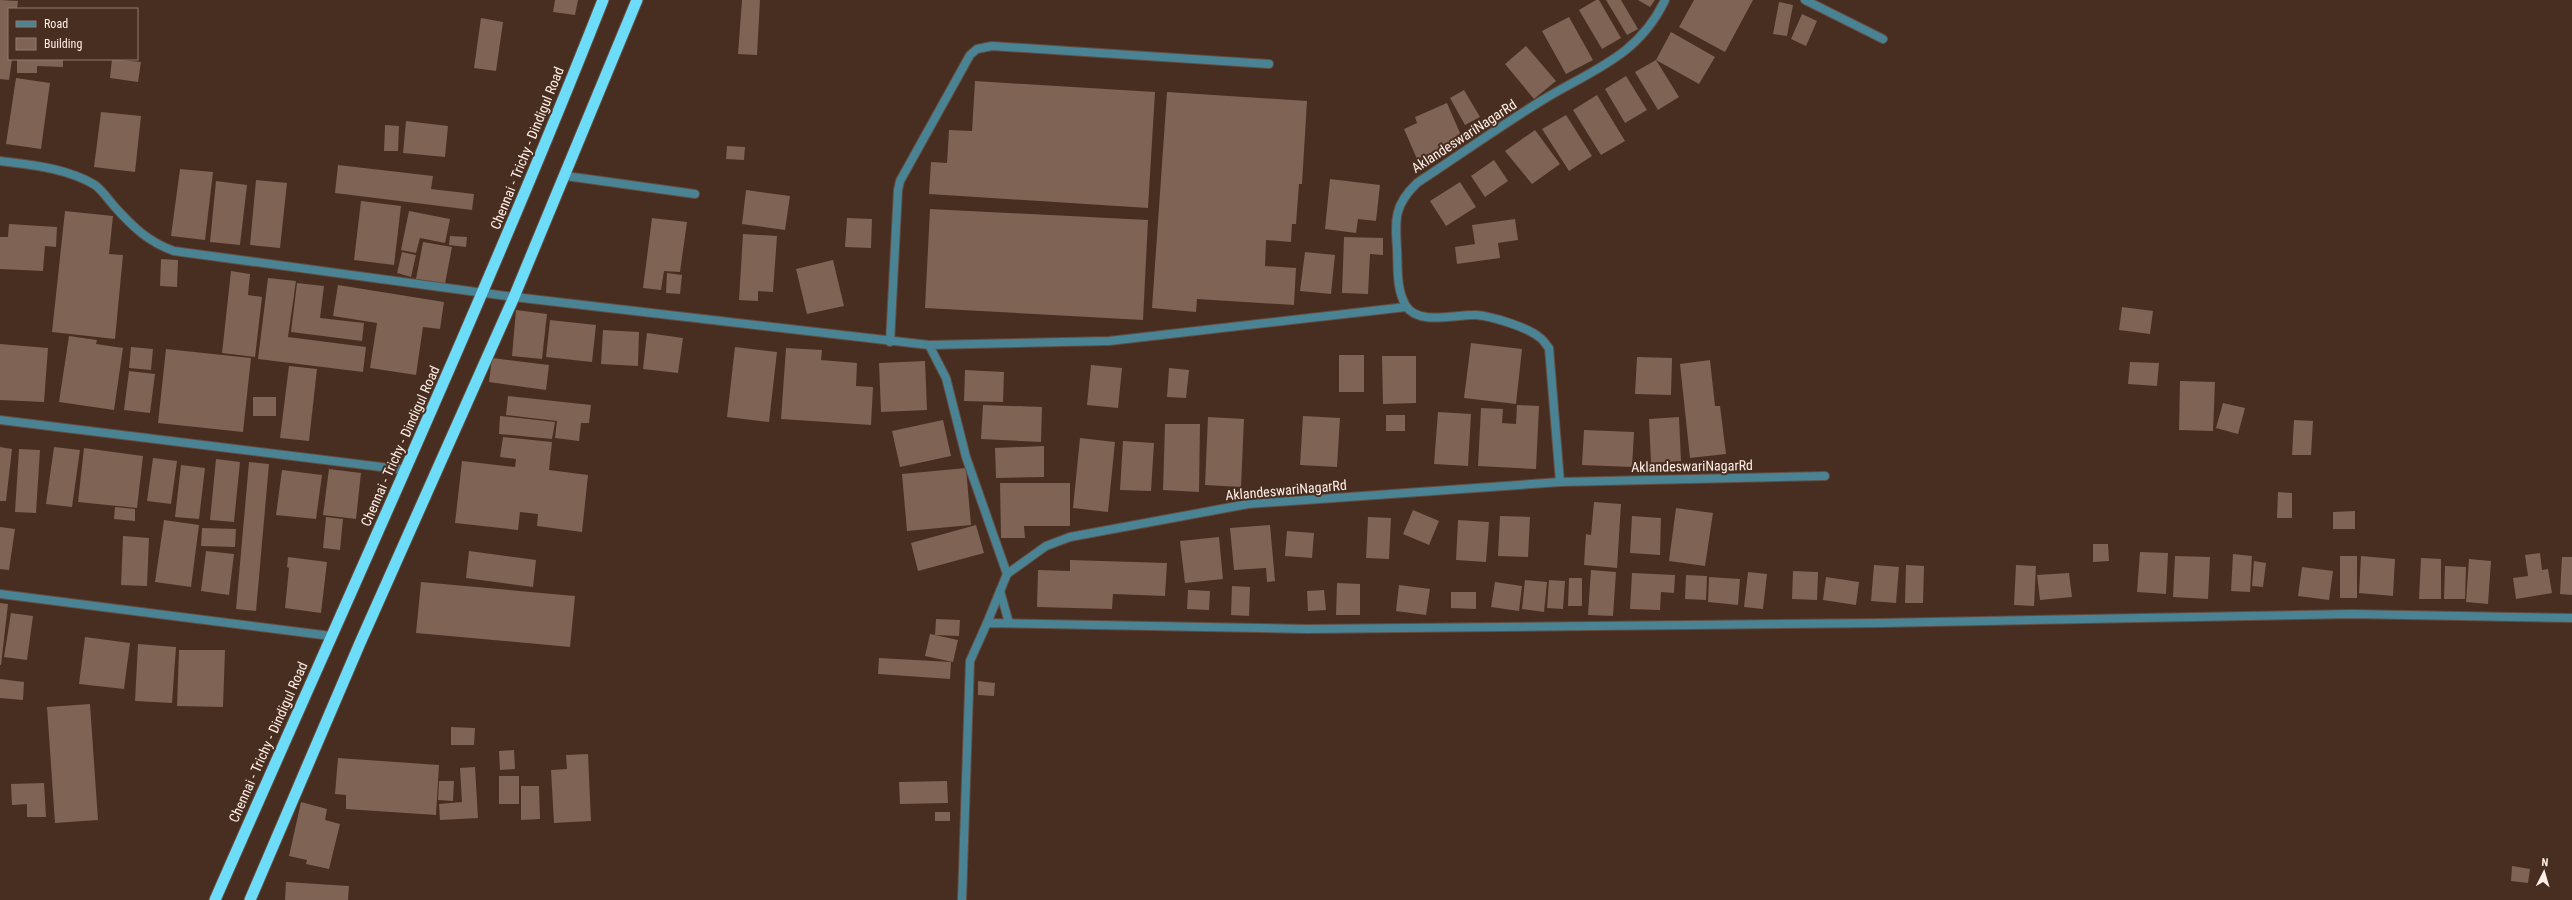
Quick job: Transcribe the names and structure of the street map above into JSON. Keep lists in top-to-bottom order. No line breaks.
{"streets":{"highway":["Chennai - Trichy - Dindigul Road"],"street":["AklandeswariNagarRd"]},"legend":["Road","Building"],"north":"top"}
